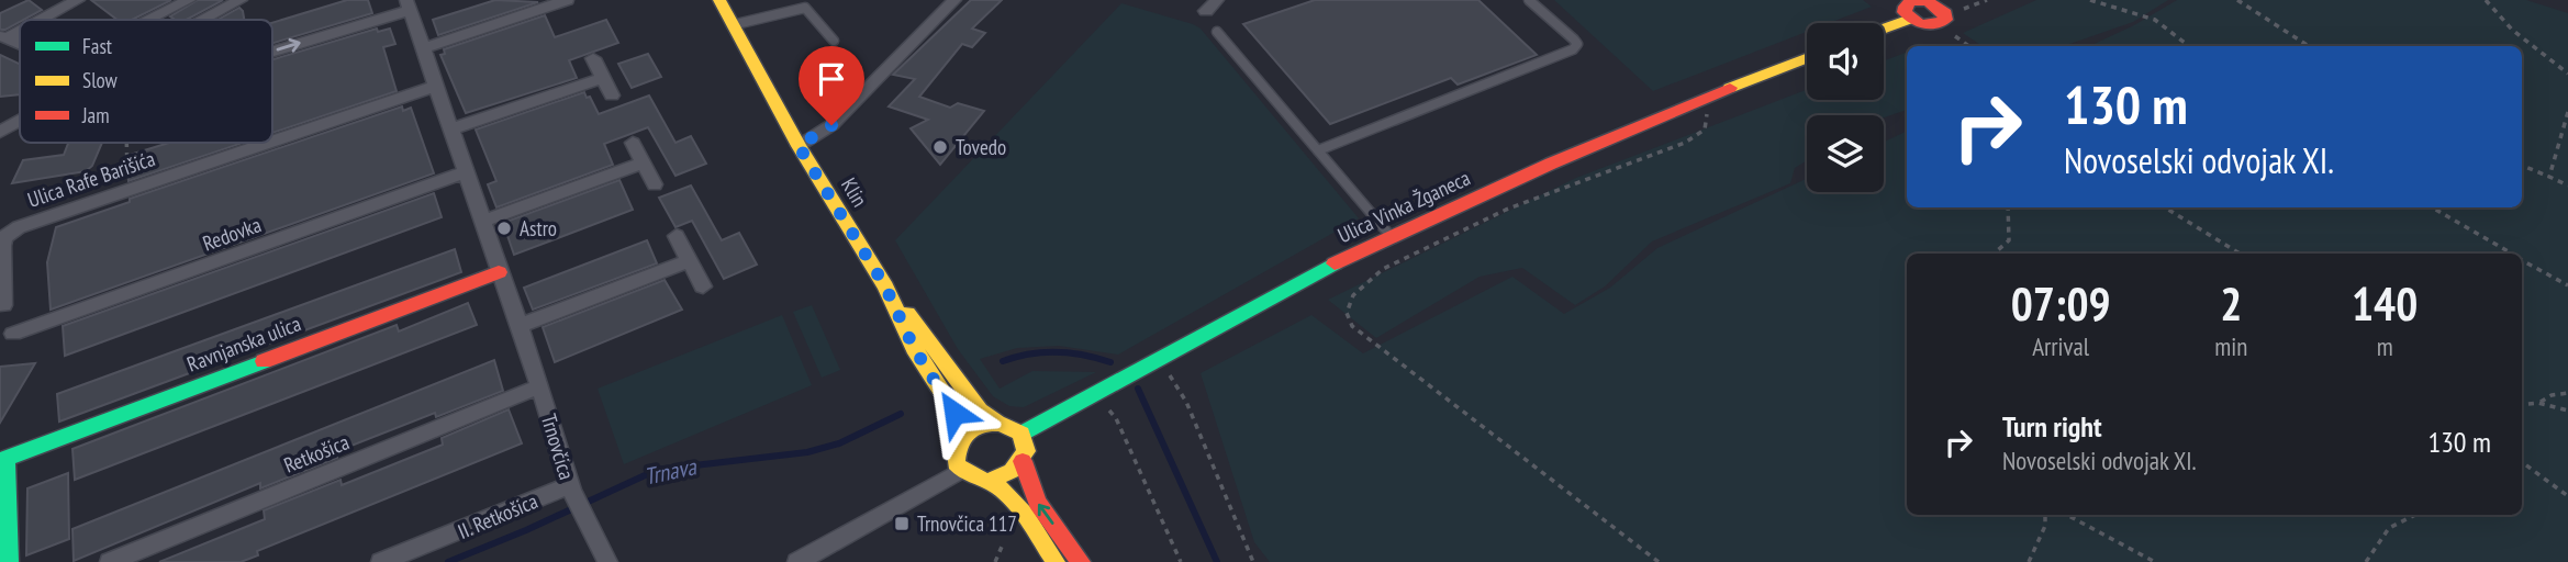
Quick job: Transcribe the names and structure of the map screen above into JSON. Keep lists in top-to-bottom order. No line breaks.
{"streets":{"street":["Ulica Rafe Barišića","Klin","Ulica Vinka Žganeca","Redovka","Ravnjanska ulica","Trnovčica","Retkošica","II. Retkošica"]},"crossings":[["Ulica Rafe Barišića","Trnovčica"],["Klin","Ulica Vinka Žganeca"],["Redovka","Trnovčica"],["Ravnjanska ulica","Trnovčica"],["Trnovčica","Retkošica"],["Trnovčica","II. Retkošica"]],"water":["Trnava"],"places":{"other":["Tovedo","Astro"],"transit":["Trnovčica 117"]},"legend":["Fast","Slow","Jam"],"page":{"turn":["130 m","Novoselski odvojak XI."],"eta":["07:09","Arrival","2","min","140","m"],"list":[{"name":"Turn right","note":"Novoselski odvojak XI.","value":"130 m"}]}}
